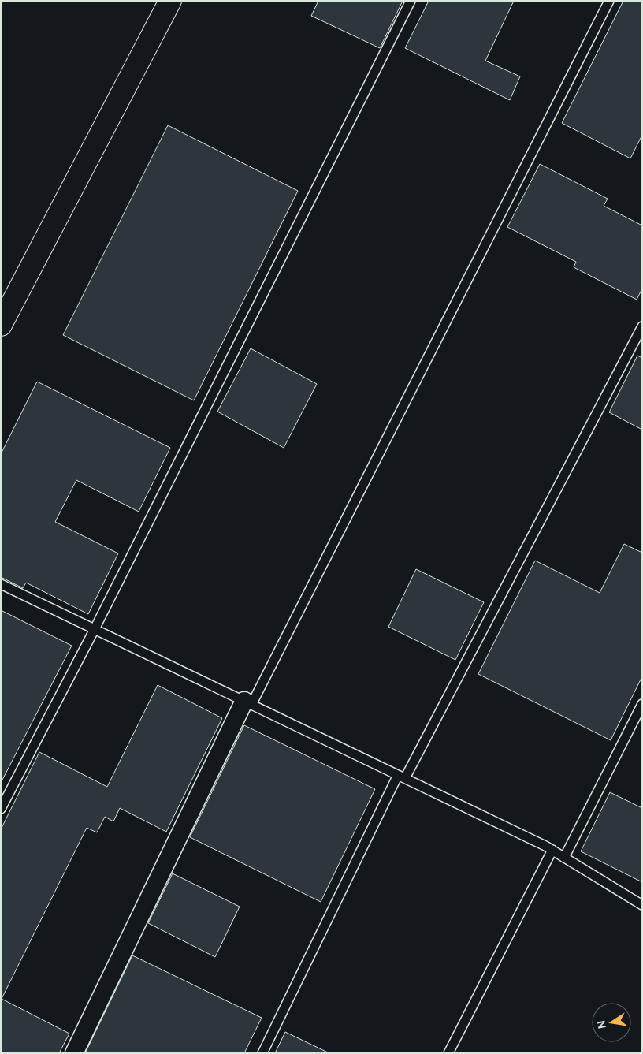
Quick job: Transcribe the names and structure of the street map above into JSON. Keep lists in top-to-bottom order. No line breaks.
{"north":"left"}
